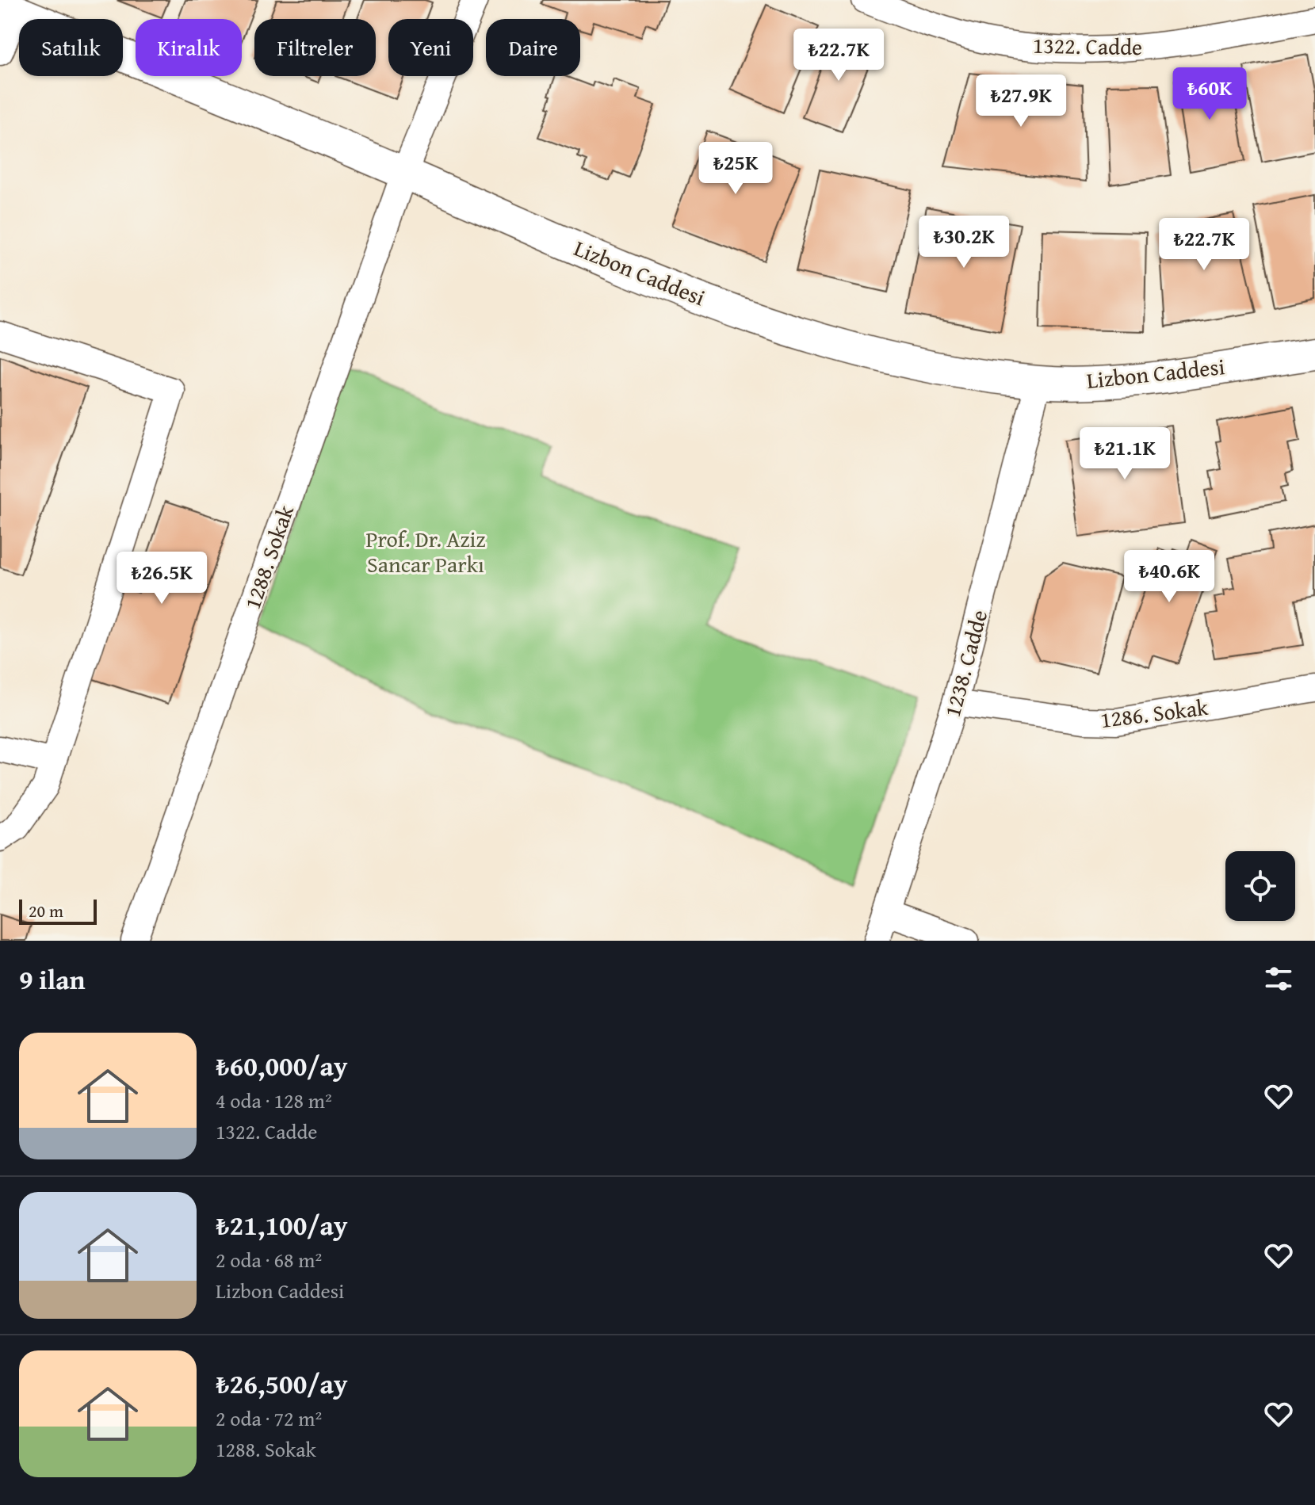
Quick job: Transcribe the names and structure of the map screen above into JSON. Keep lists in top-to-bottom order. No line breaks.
{"streets":{"main road":["Lizbon Caddesi"],"street":["1322. Cadde","1288. Sokak","1238. Cadde","1286. Sokak"]},"crossings":[["Lizbon Caddesi","1288. Sokak"],["Lizbon Caddesi","1238. Cadde"],["1238. Cadde","1286. Sokak"]],"parks":["Prof. Dr. Aziz Sancar Parkı"],"scale_bar":"20 m","page":{"chip":["Satılık","Kiralık","Filtreler","Yeni","Daire"],"price":["₺22.7K","₺60K","₺27.9K","₺25K","₺30.2K","₺22.7K","₺21.1K","₺40.6K","₺26.5K"],"scale":"20 m","heading":"9 ilan","list":[{"name":"₺60,000/ay","note":"4 oda · 128 m² · 1322. Cadde"},{"name":"₺21,100/ay","note":"2 oda · 68 m² · Lizbon Caddesi"},{"name":"₺26,500/ay","note":"2 oda · 72 m² · 1288. Sokak"}]}}
